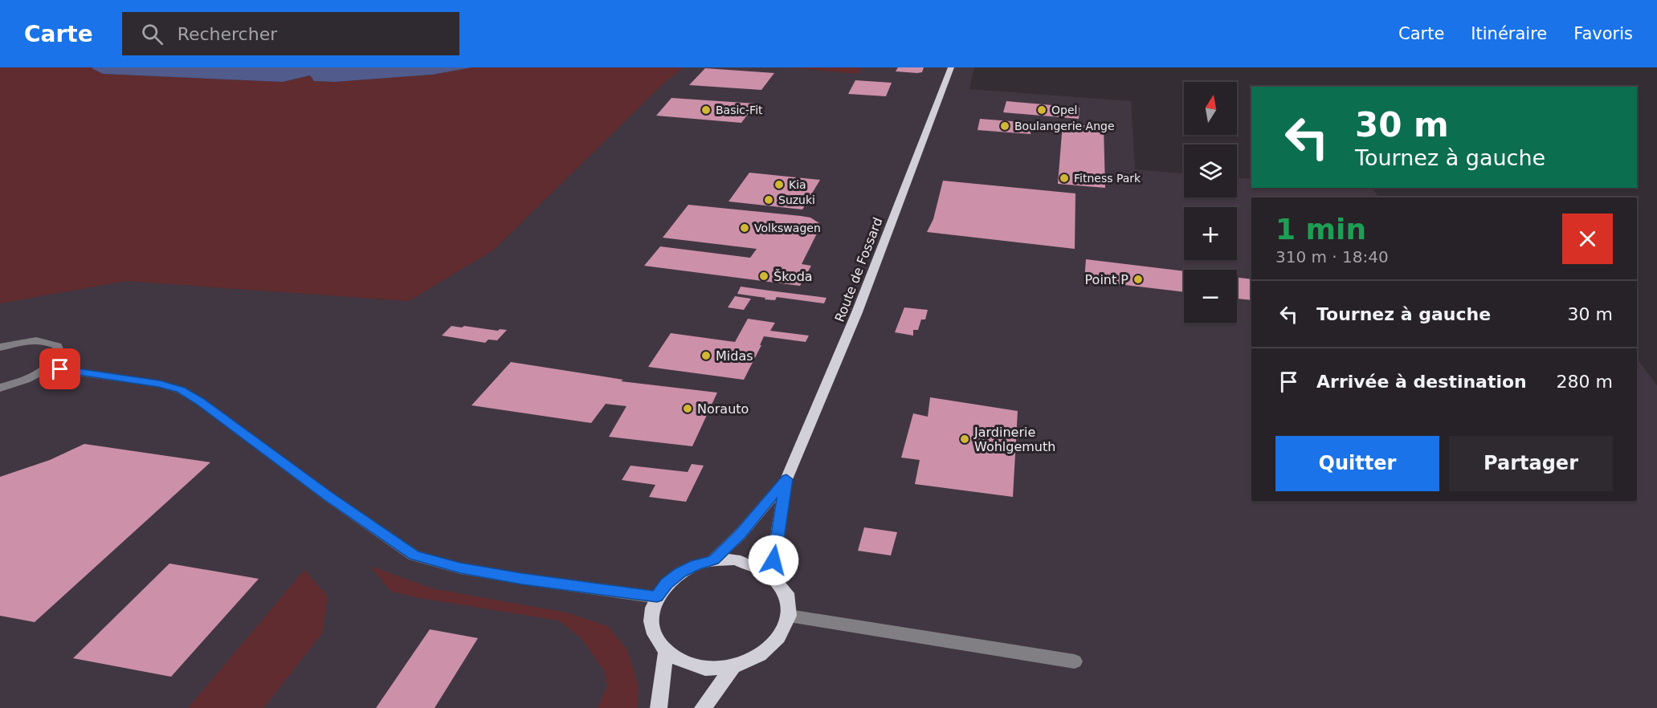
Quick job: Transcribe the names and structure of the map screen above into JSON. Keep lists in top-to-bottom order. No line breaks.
{"streets":{"main road":["Route de Fossard"]},"places":["Basic-Fit","Opel","Boulangerie Ange","Fitness Park","Kia","Suzuki","Volkswagen","Škoda","Point P","Midas","Norauto","Jardinerie Wohlgemuth"],"north":"top","page":{"header":"Carte","search":"Rechercher","nav":["Carte","Itinéraire","Favoris"],"map_buttons":["+","−"],"turn":["30 m","Tournez à gauche"],"heading":["1 min","310 m · 18:40"],"list":[{"name":"Tournez à gauche","value":"30 m"},{"name":"Arrivée à destination","value":"280 m"}],"buttons":["Quitter","Partager"]}}
